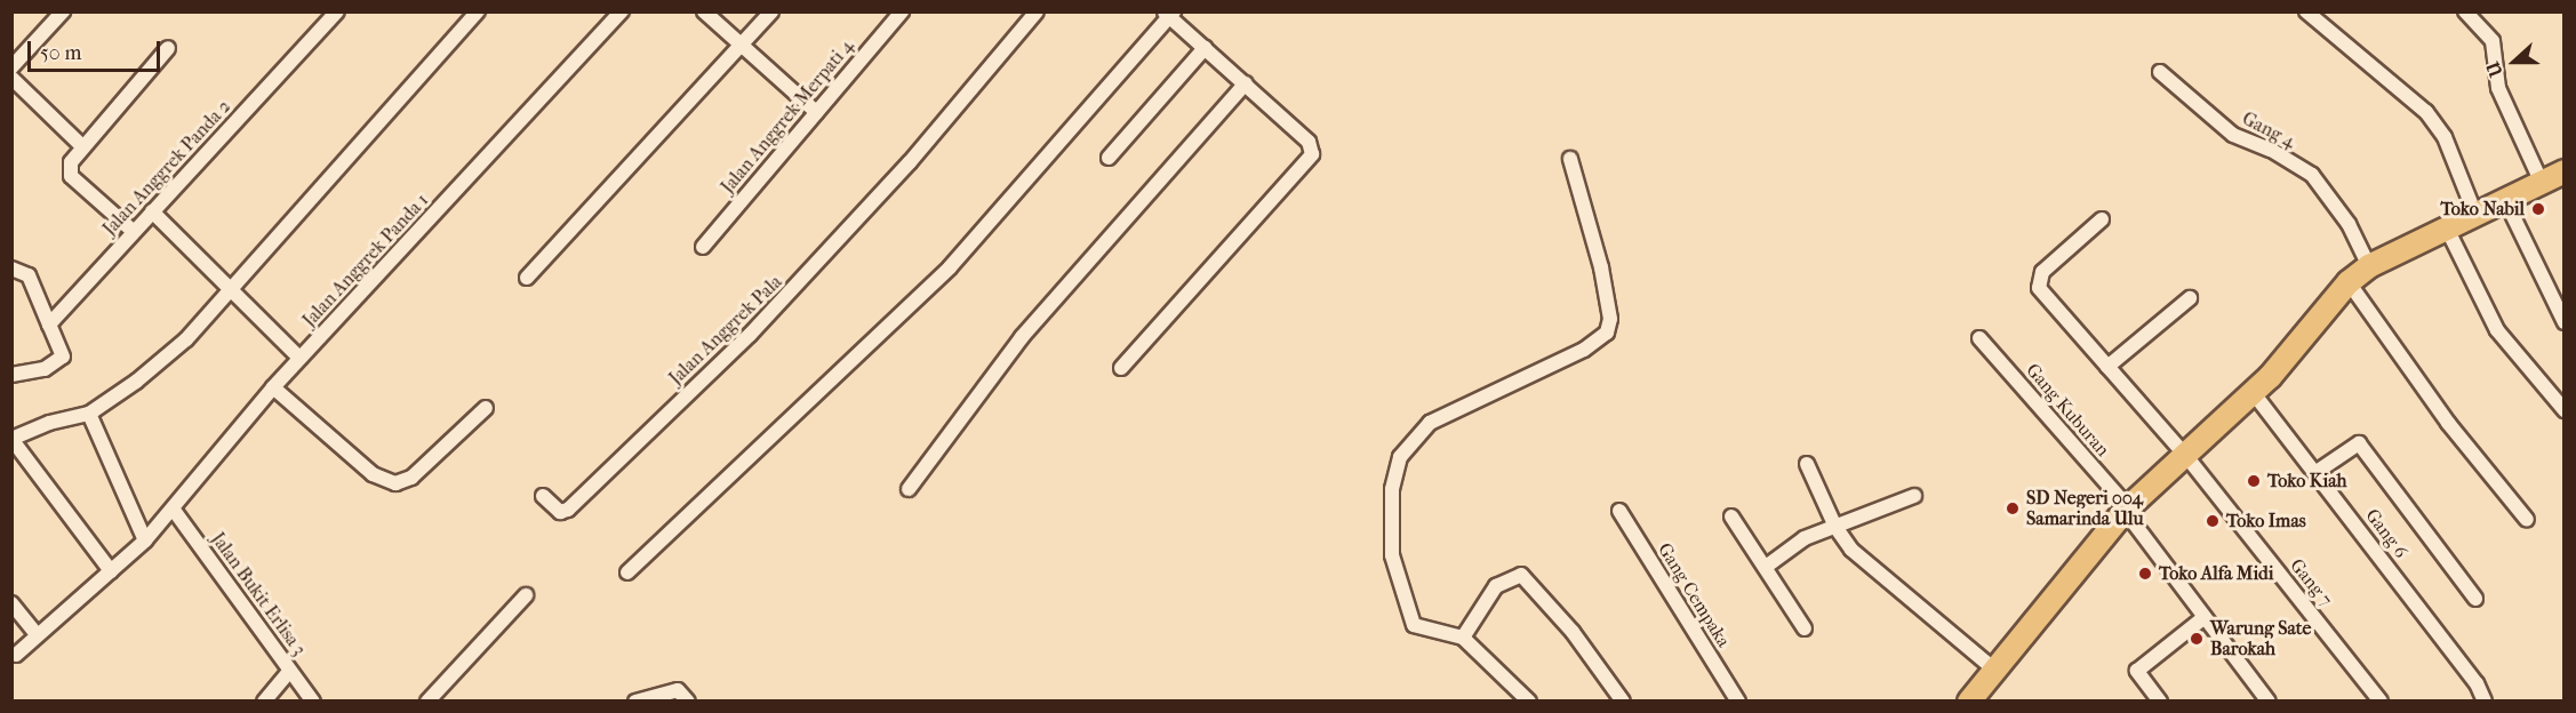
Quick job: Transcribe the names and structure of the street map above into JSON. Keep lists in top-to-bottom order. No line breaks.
{"streets":{"street":["Jalan Anggrek Merpati 4","Gang 4","Jalan Anggrek Panda 2","Jalan Anggrek Panda 1","Jalan Anggrek Pala","Gang Kuburan","Gang 6","Gang 7","Jalan Bukit Erlisa 3","Gang Cempaka"]},"crossings":[["Jalan Anggrek Panda 1","Jalan Bukit Erlisa 3"]],"places":["Toko Nabil","Toko Kiah","SD Negeri 004 Samarinda Ulu","Toko Imas","Toko Alfa Midi","Warung Sate Barokah"],"scale_bar":"50 m","north":"left"}
